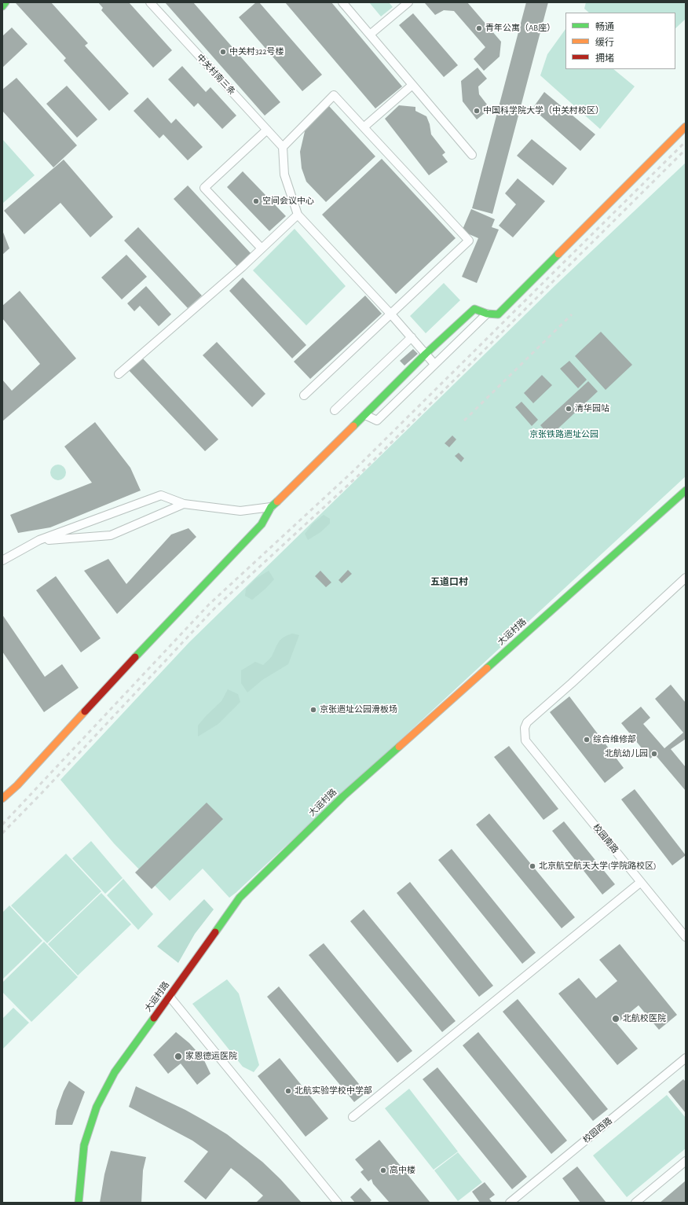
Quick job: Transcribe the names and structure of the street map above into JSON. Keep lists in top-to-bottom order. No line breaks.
{"streets":{"street":["中关村南三条","大运村路","校园南路","校园西路"]},"districts":["五道口村"],"parks":["京张铁路遗址公园"],"places":["青年公寓（AB座）","中关村322号楼","中国科学院大学（中关村校区）","空间会议中心","清华园站","京张遗址公园滑板场","综合维修部","北航幼儿园","北京航空航天大学(学院路校区)","北航校医院","家恩德运医院","北航实验学校中学部","高中楼"],"legend":["畅通","缓行","拥堵"]}
